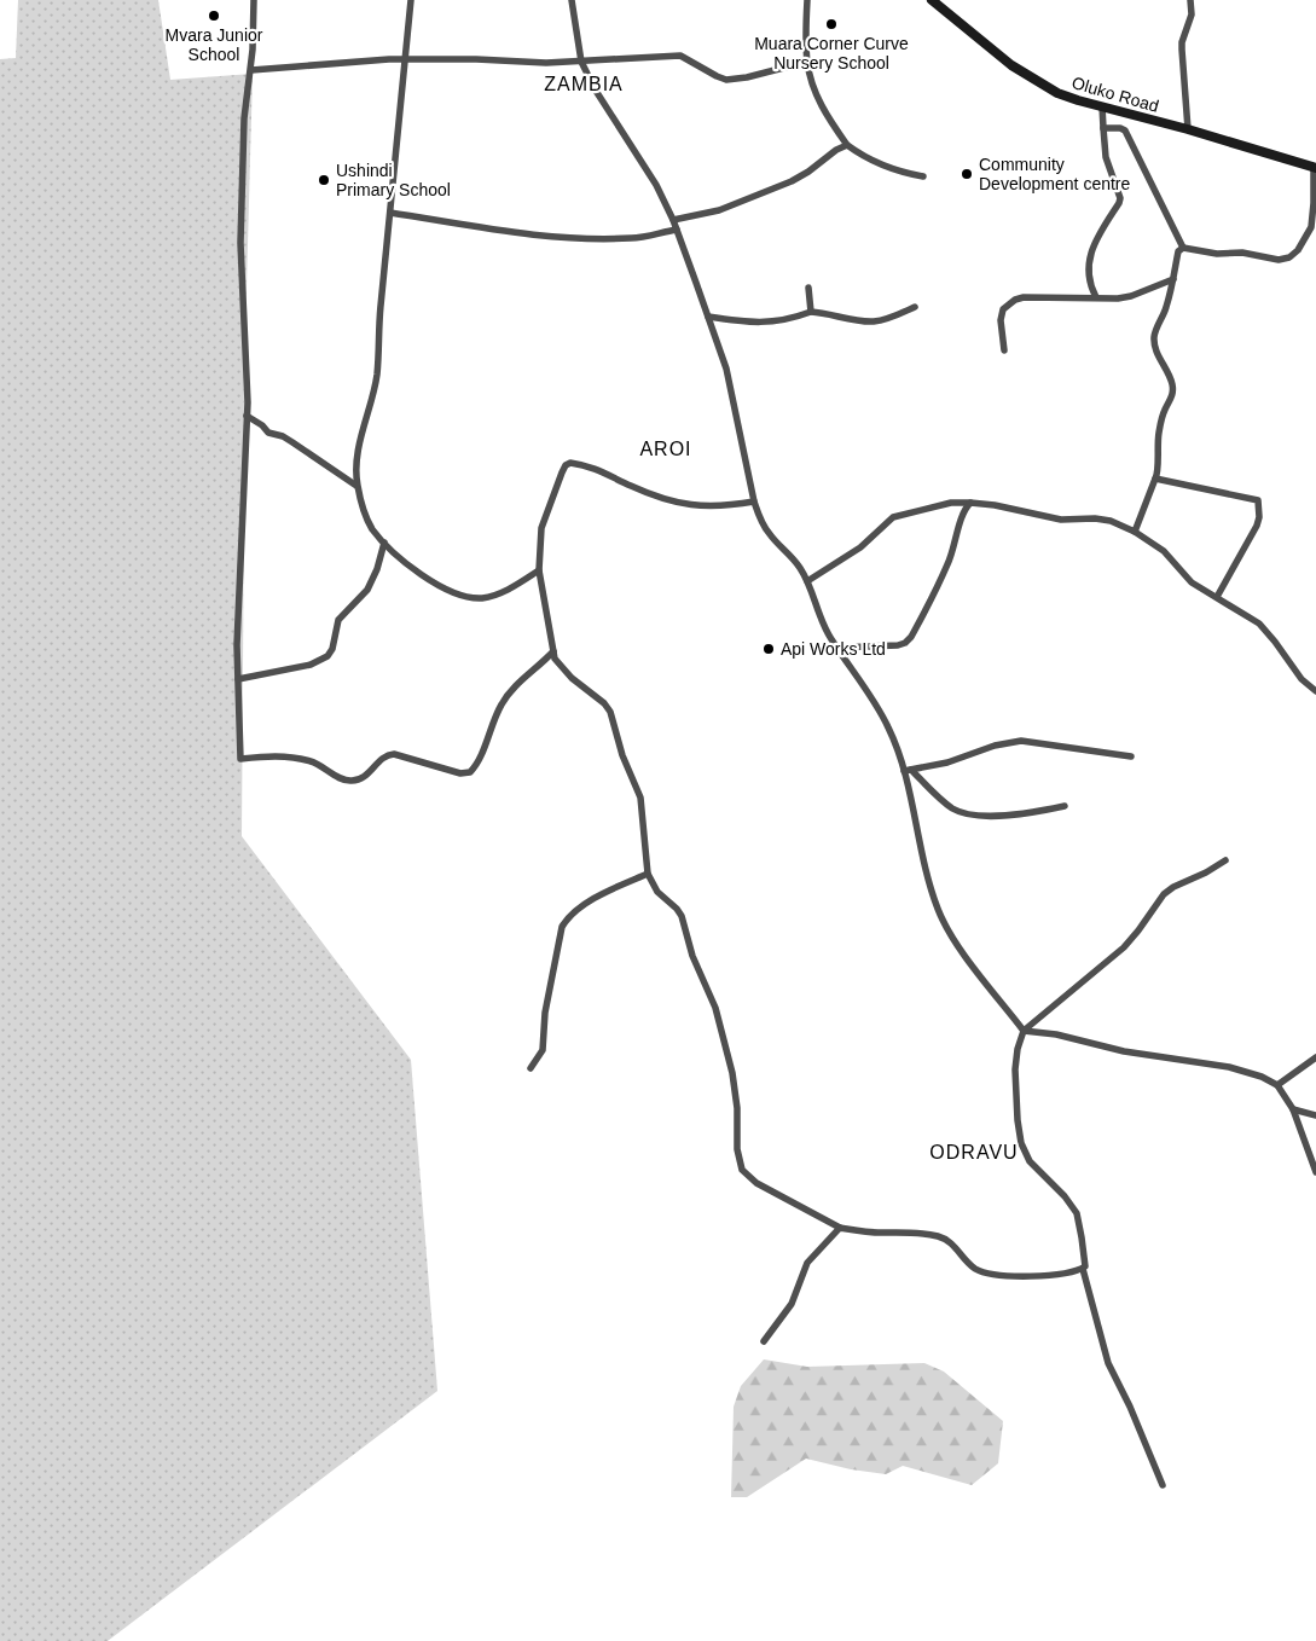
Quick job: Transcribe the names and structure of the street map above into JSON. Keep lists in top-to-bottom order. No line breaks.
{"streets":{"main road":["Oluko Road"]},"districts":["ZAMBIA","AROI","ODRAVU"],"places":["Mvara Junior School","Muara Corner Curve Nursery School","Community Development centre","Ushindi Primary School","Api Works Ltd"]}
